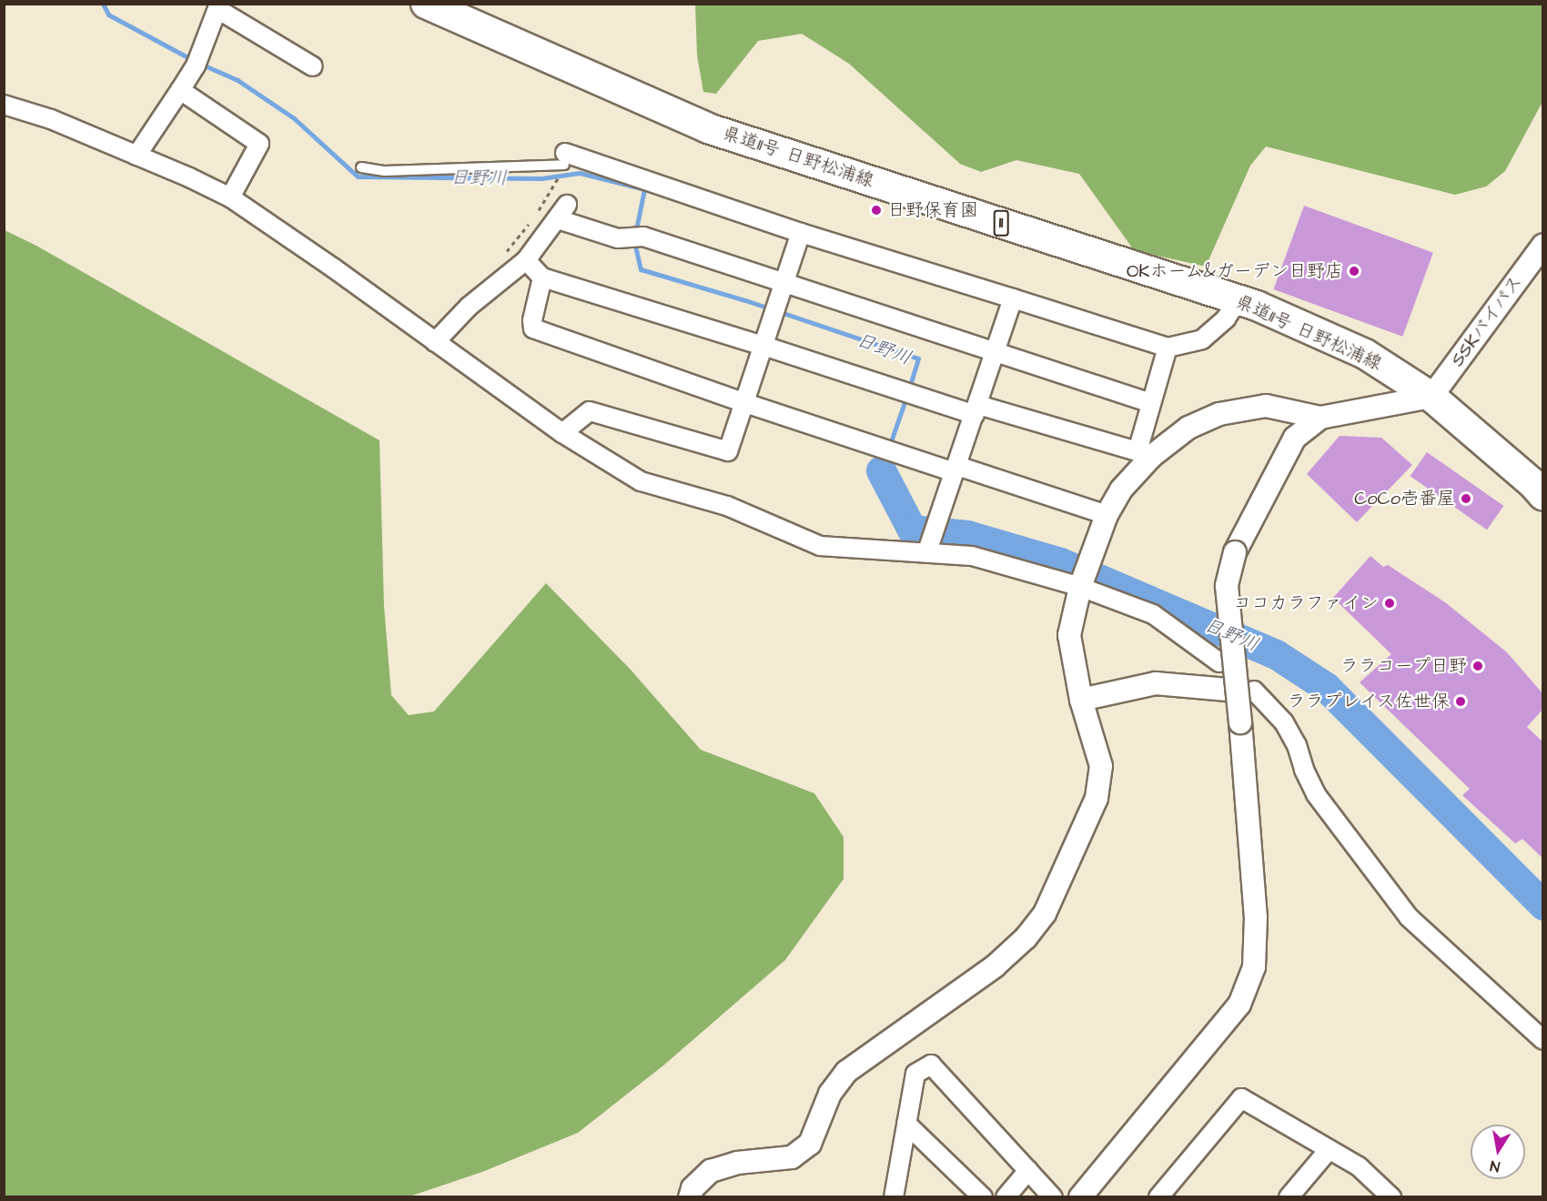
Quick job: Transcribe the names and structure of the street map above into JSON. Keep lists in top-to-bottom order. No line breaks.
{"streets":{"main road":["県道11号 日野松浦線","11"],"street":["SSKバイパス"]},"crossings":[["県道11号 日野松浦線","SSKバイパス"]],"water":["日野川"],"places":["日野保育園","OKホーム&ガーデン日野店","CoCo壱番屋","ココカラファイン","ララコープ日野","ララプレイス佐世保"],"north":"bottom"}
